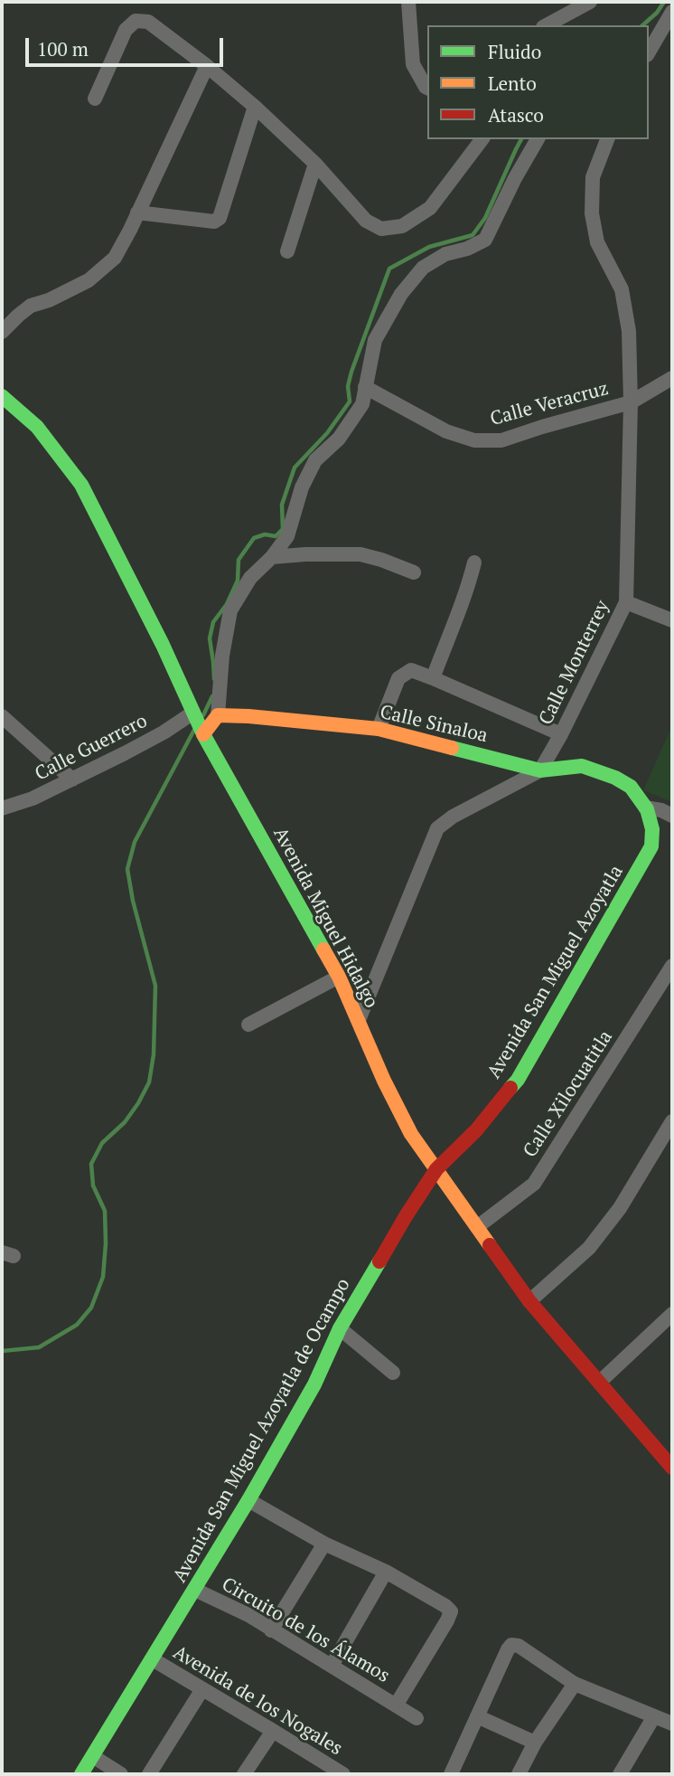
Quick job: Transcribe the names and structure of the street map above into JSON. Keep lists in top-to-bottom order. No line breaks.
{"streets":{"street":["Calle Veracruz","Calle Monterrey","Calle Sinaloa","Calle Guerrero","Avenida Miguel Hidalgo","Avenida San Miguel Azoyatla","Calle Xilocuatitla","Avenida San Miguel Azoyatla de Ocampo","Circuito de los Álamos","Avenida de los Nogales"]},"crossings":[["Calle Veracruz","Calle Monterrey"],["Calle Monterrey","Calle Sinaloa"],["Calle Sinaloa","Avenida San Miguel Azoyatla"],["Calle Guerrero","Avenida Miguel Hidalgo"],["Avenida Miguel Hidalgo","Avenida San Miguel Azoyatla"],["Avenida Miguel Hidalgo","Calle Xilocuatitla"],["Avenida Miguel Hidalgo","Avenida San Miguel Azoyatla de Ocampo"],["Avenida San Miguel Azoyatla","Avenida San Miguel Azoyatla de Ocampo"],["Avenida San Miguel Azoyatla de Ocampo","Circuito de los Álamos"],["Avenida San Miguel Azoyatla de Ocampo","Avenida de los Nogales"]],"legend":["Fluido","Lento","Atasco"],"scale_bar":"100 m"}
